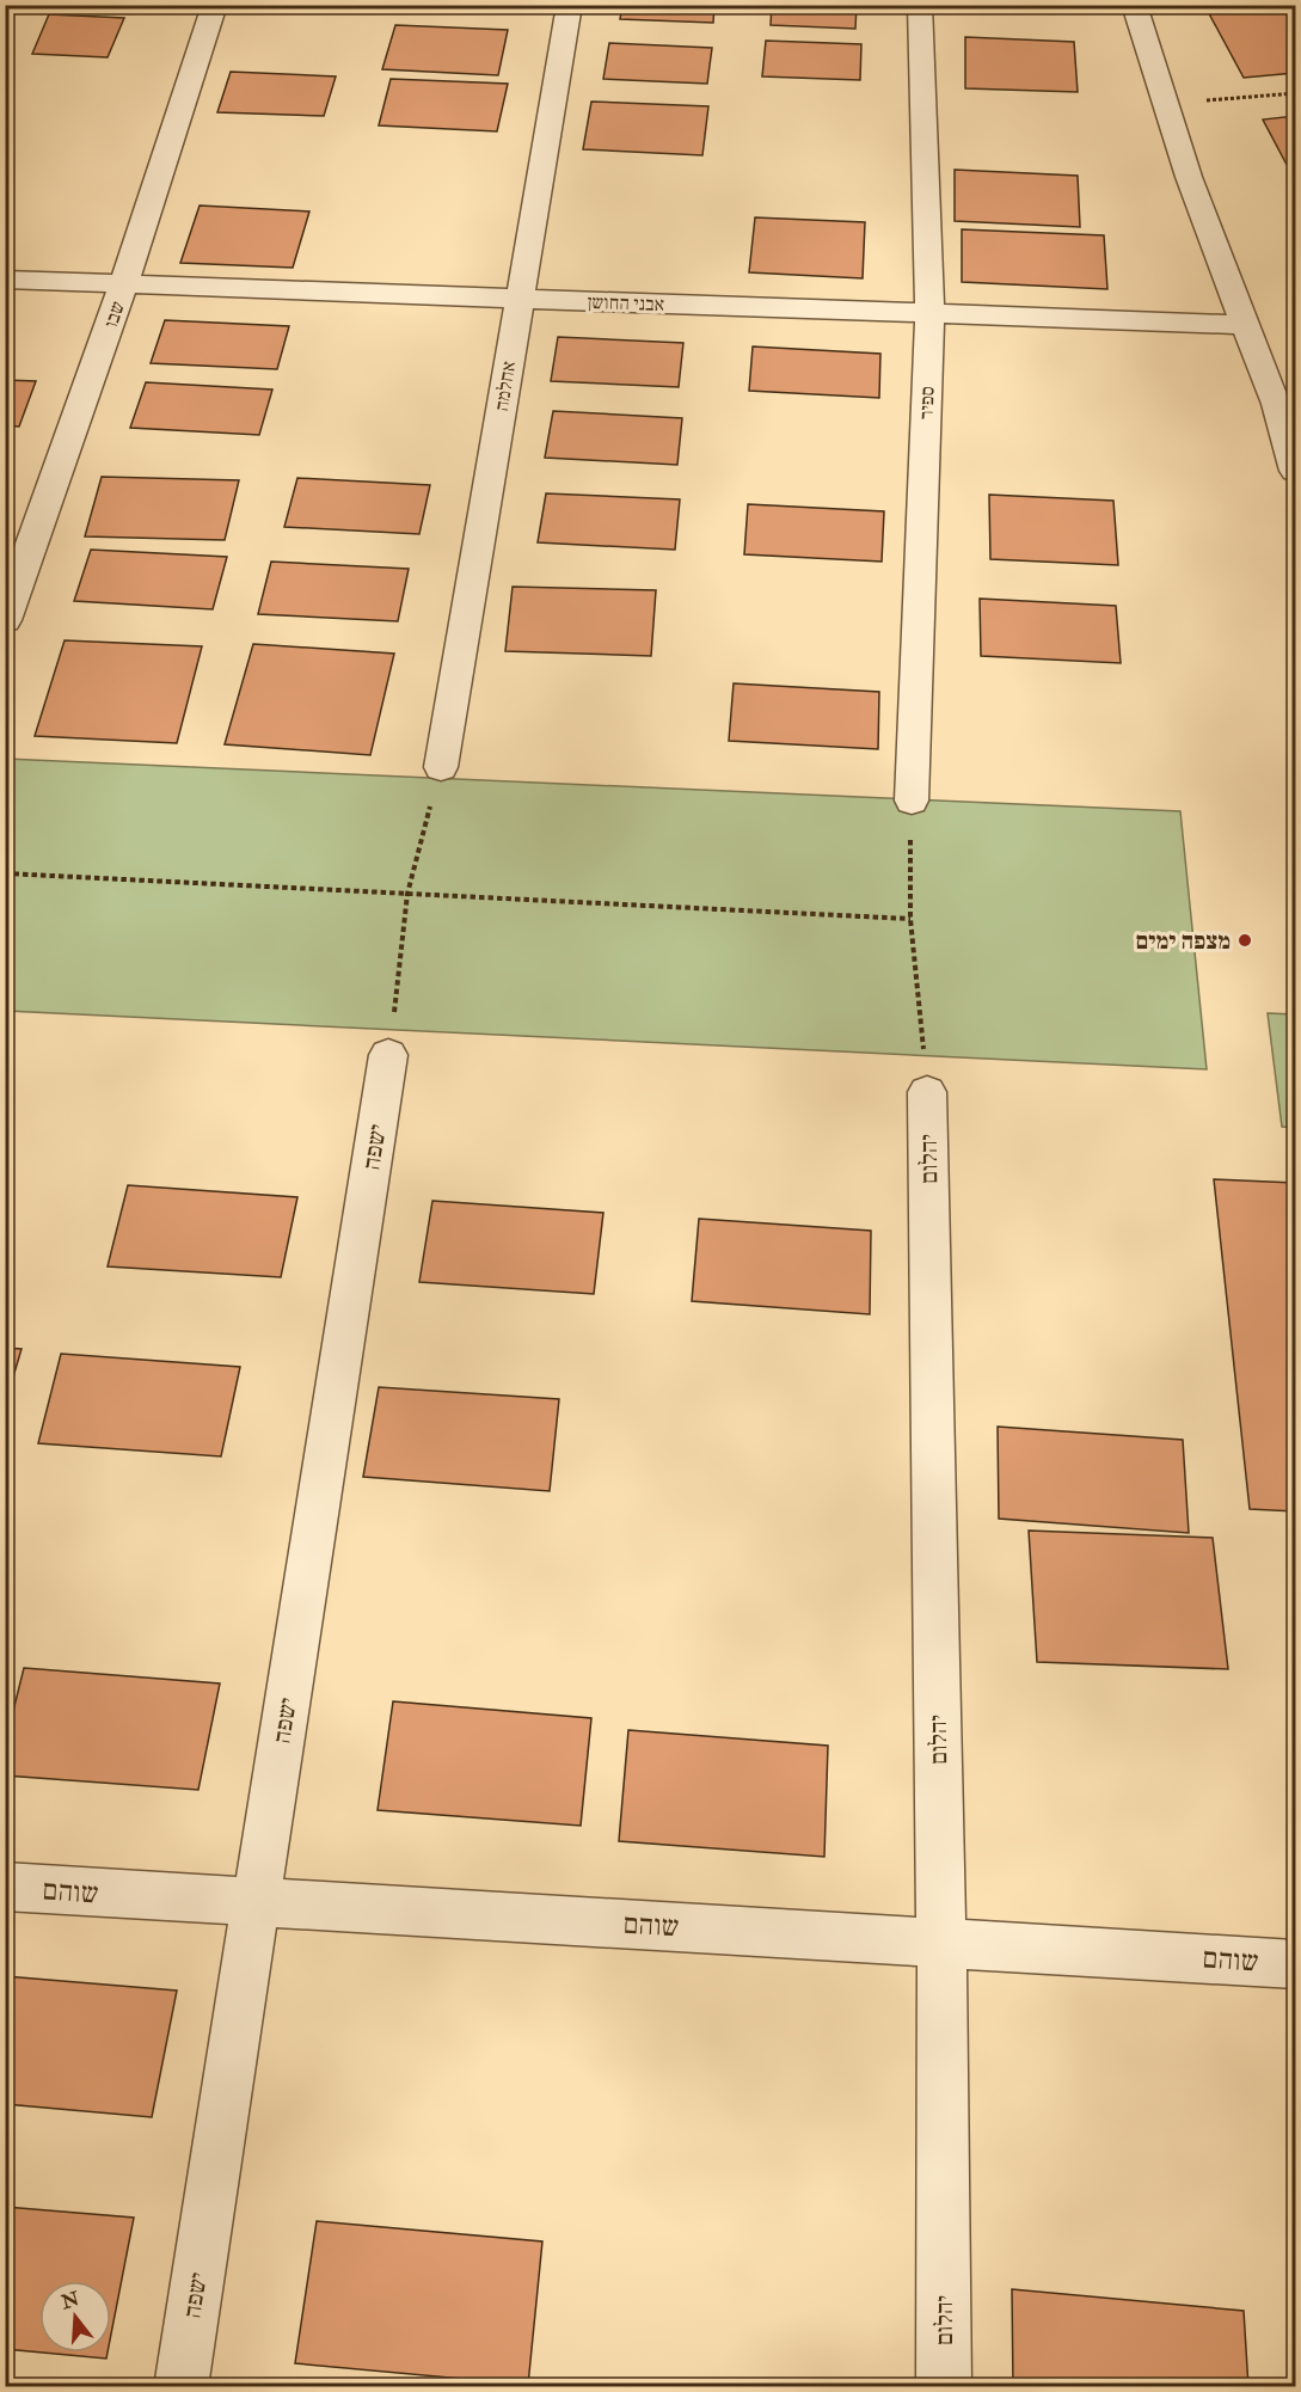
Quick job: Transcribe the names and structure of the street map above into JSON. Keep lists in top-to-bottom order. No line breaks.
{"streets":{"street":["אבני החושן","שבו","אחלמה","ספיר","ישפה","יהלום","שוהם"]},"crossings":[["אבני החושן","שבו"],["אבני החושן","אחלמה"],["אבני החושן","ספיר"],["ישפה","שוהם"],["יהלום","שוהם"]],"places":["מצפה ימים"],"north":"top"}
